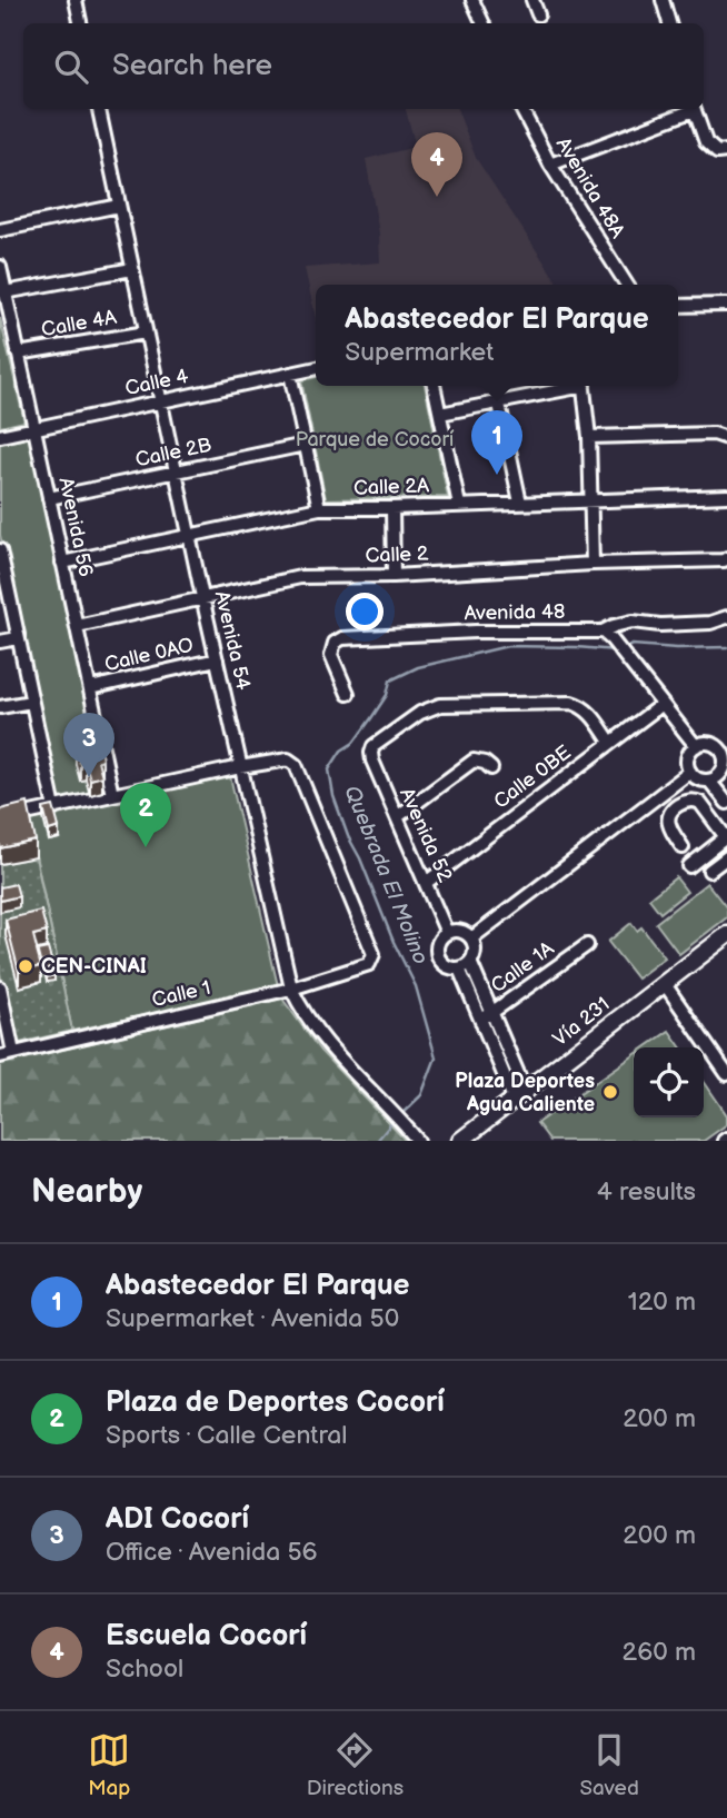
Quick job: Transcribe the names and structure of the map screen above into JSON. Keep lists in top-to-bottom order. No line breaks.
{"streets":{"main road":["Vía 231"],"street":["Avenida 48A","Calle 4A","Calle 4","Calle 2B","Calle 2A","Avenida 56","Calle 2","Avenida 48","Avenida 54","Calle 0AO","Calle 0BE","Avenida 52","Calle 1A","Calle 1"]},"crossings":[["Calle 4A","Avenida 56"],["Calle 4A","Avenida 54"],["Calle 4","Avenida 56"],["Calle 4","Avenida 54"],["Calle 2B","Avenida 56"],["Calle 2B","Avenida 54"],["Calle 2A","Avenida 56"],["Calle 2A","Avenida 54"],["Avenida 56","Calle 2"],["Avenida 56","Calle 0AO"],["Calle 2","Avenida 54"],["Avenida 54","Calle 0AO"],["Avenida 54","Calle 1"],["Calle 0BE","Avenida 52"]],"water":["Quebrada El Molino"],"parks":["Parque de Cocorí"],"places":["CEN-CINAI","Plaza Deportes Agua Caliente"],"page":{"search":"Search here","pins":["4","1","3","2"],"popup":["Abastecedor El Parque","Supermarket"],"heading":["Nearby","4 results"],"list":[{"mark":"1","name":"Abastecedor El Parque","note":"Supermarket · Avenida 50","value":"120 m"},{"mark":"2","name":"Plaza de Deportes Cocorí","note":"Sports · Calle Central","value":"200 m"},{"mark":"3","name":"ADI Cocorí","note":"Office · Avenida 56","value":"200 m"},{"mark":"4","name":"Escuela Cocorí","note":"School","value":"260 m"}],"nav":["Map","Directions","Saved"]}}
